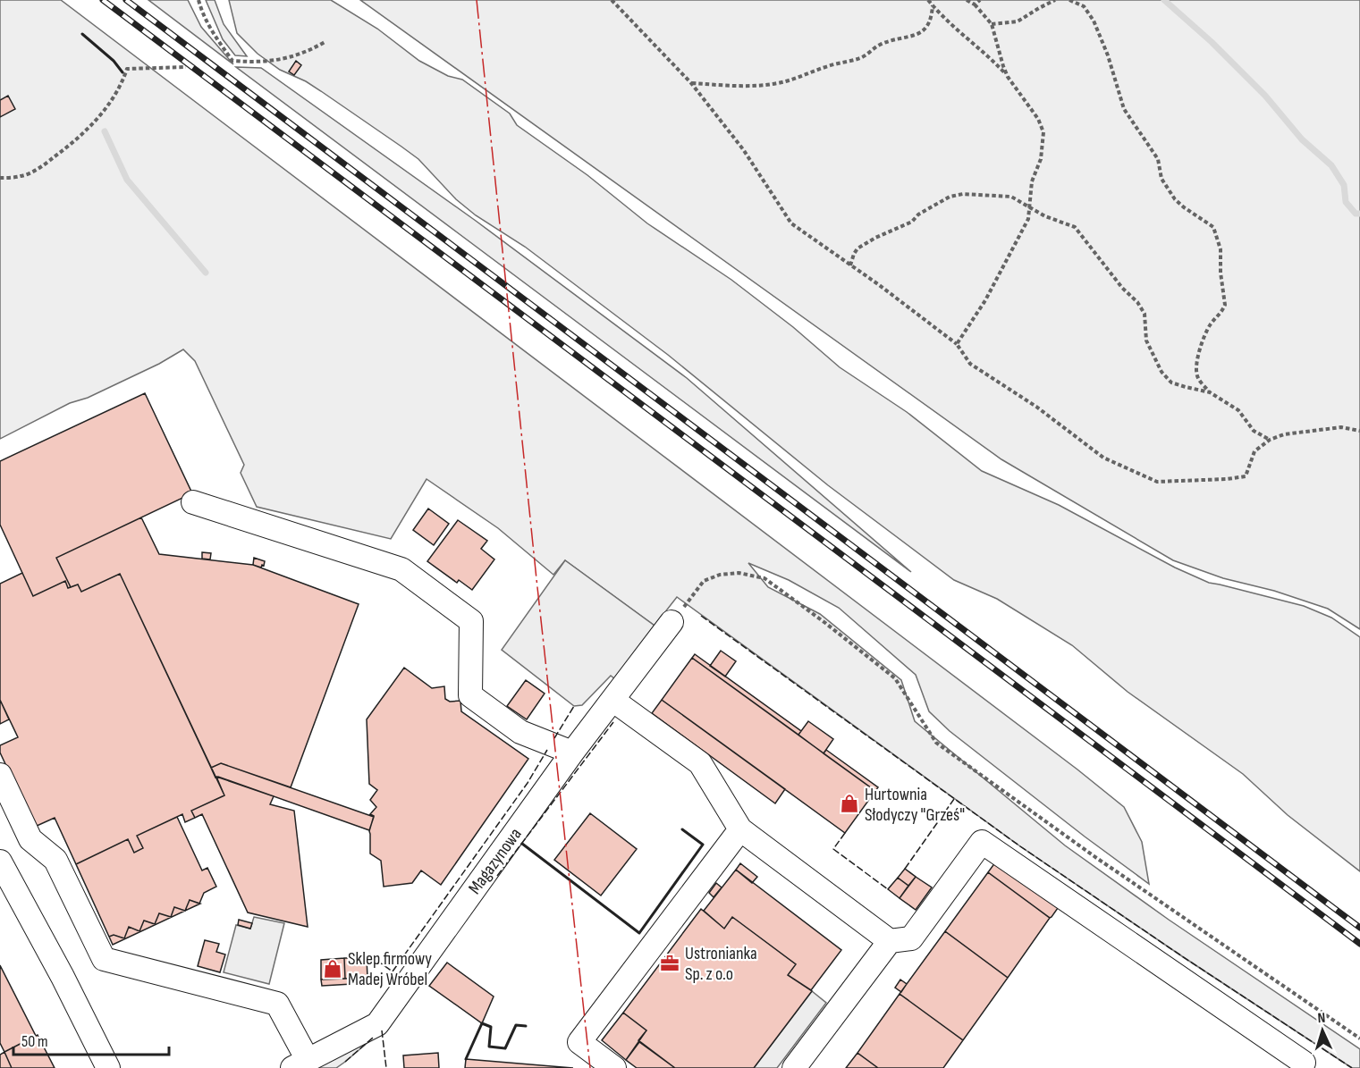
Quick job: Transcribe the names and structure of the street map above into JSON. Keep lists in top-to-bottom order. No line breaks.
{"streets":{"lane":["Magazynowa"]},"places":{"shop":["Hurtownia Słodyczy \"Grześ\"","Sklep firmowy Madej Wróbel"],"office":["Ustronianka Sp. z o.o"]},"scale_bar":"50 m","north":"top"}
